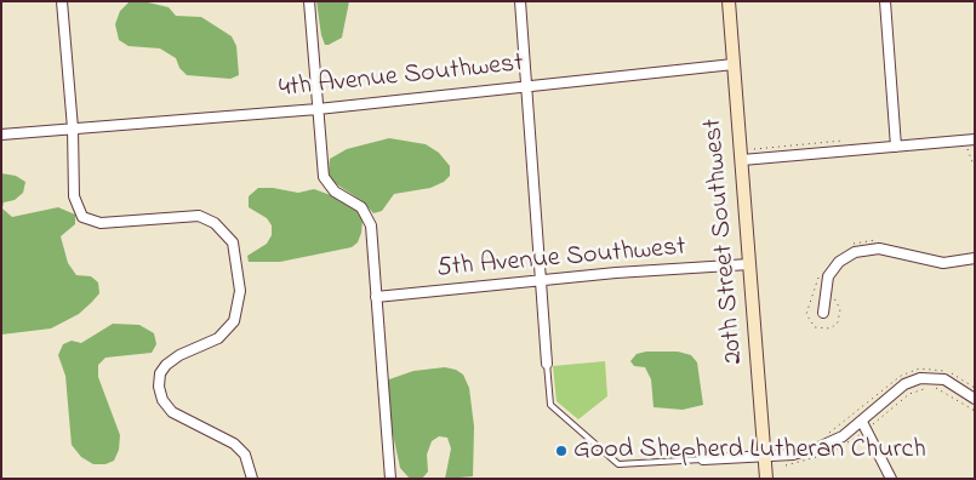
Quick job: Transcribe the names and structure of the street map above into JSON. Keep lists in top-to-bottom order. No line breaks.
{"streets":{"street":["4th Avenue Southwest","20th Street Southwest","5th Avenue Southwest"]},"crossings":[["4th Avenue Southwest","20th Street Southwest"],["20th Street Southwest","5th Avenue Southwest"]],"places":["Good Shepherd Lutheran Church"]}
